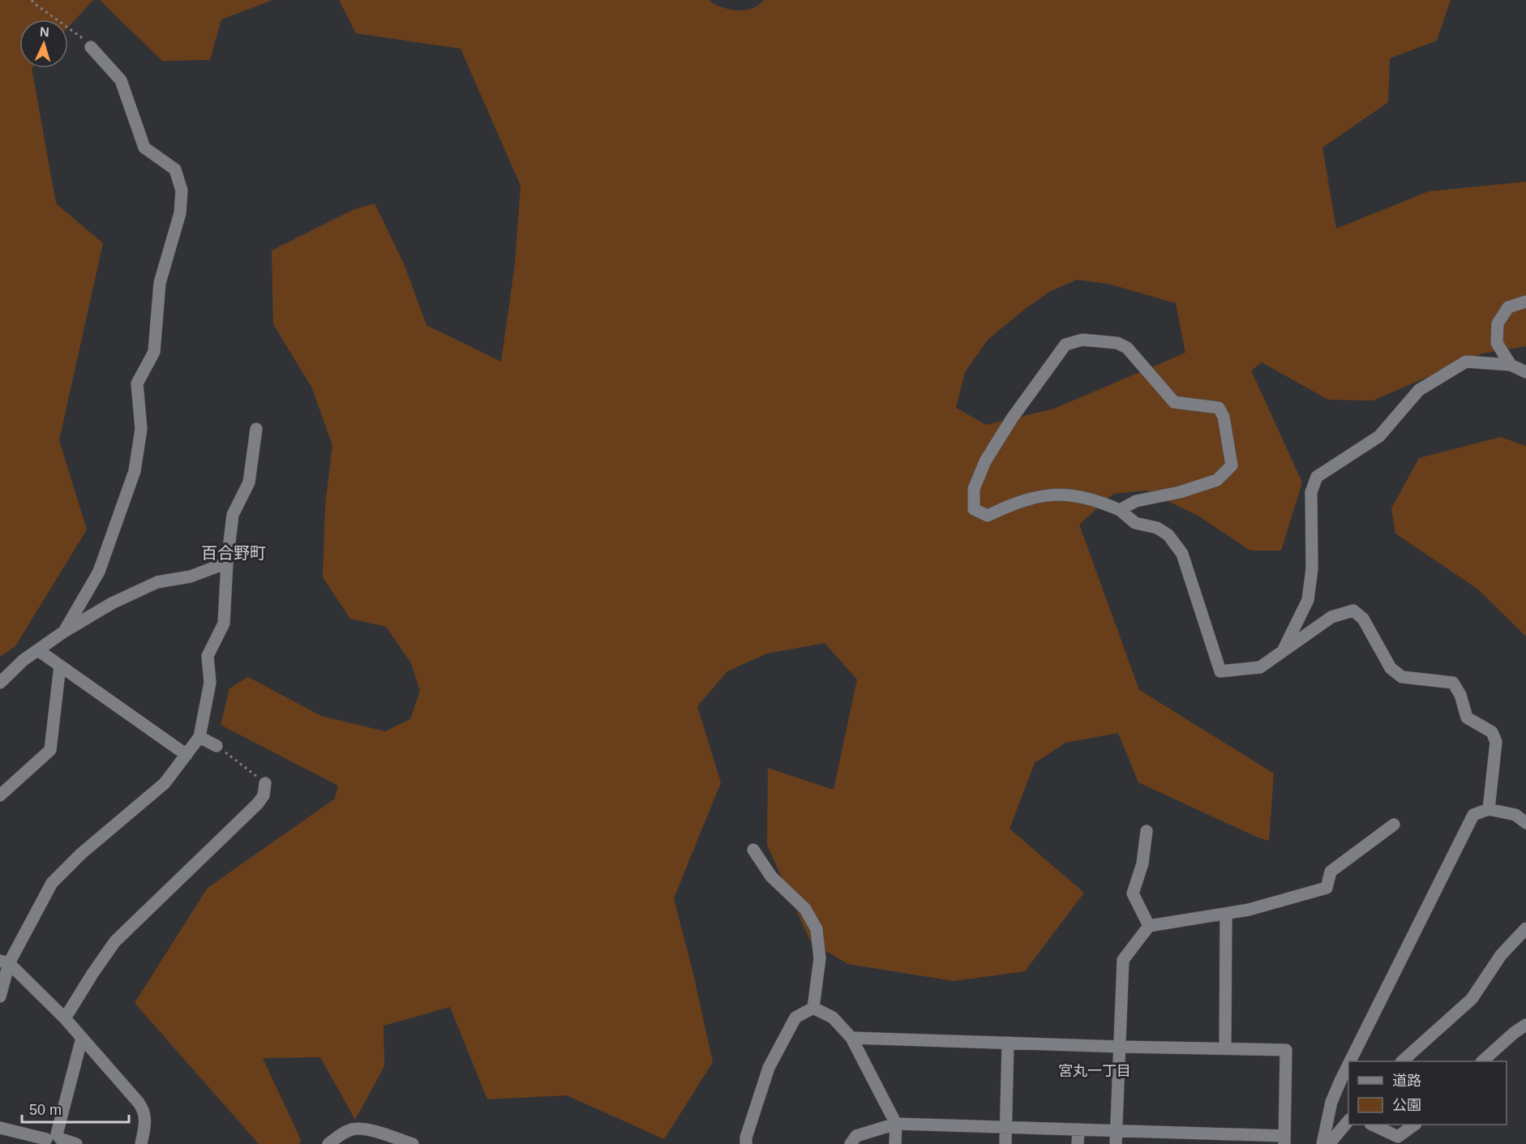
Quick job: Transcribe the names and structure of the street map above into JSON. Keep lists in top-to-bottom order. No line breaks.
{"districts":["百合野町","宮丸一丁目"],"legend":["道路","公園"],"scale_bar":"50 m","north":"top"}
